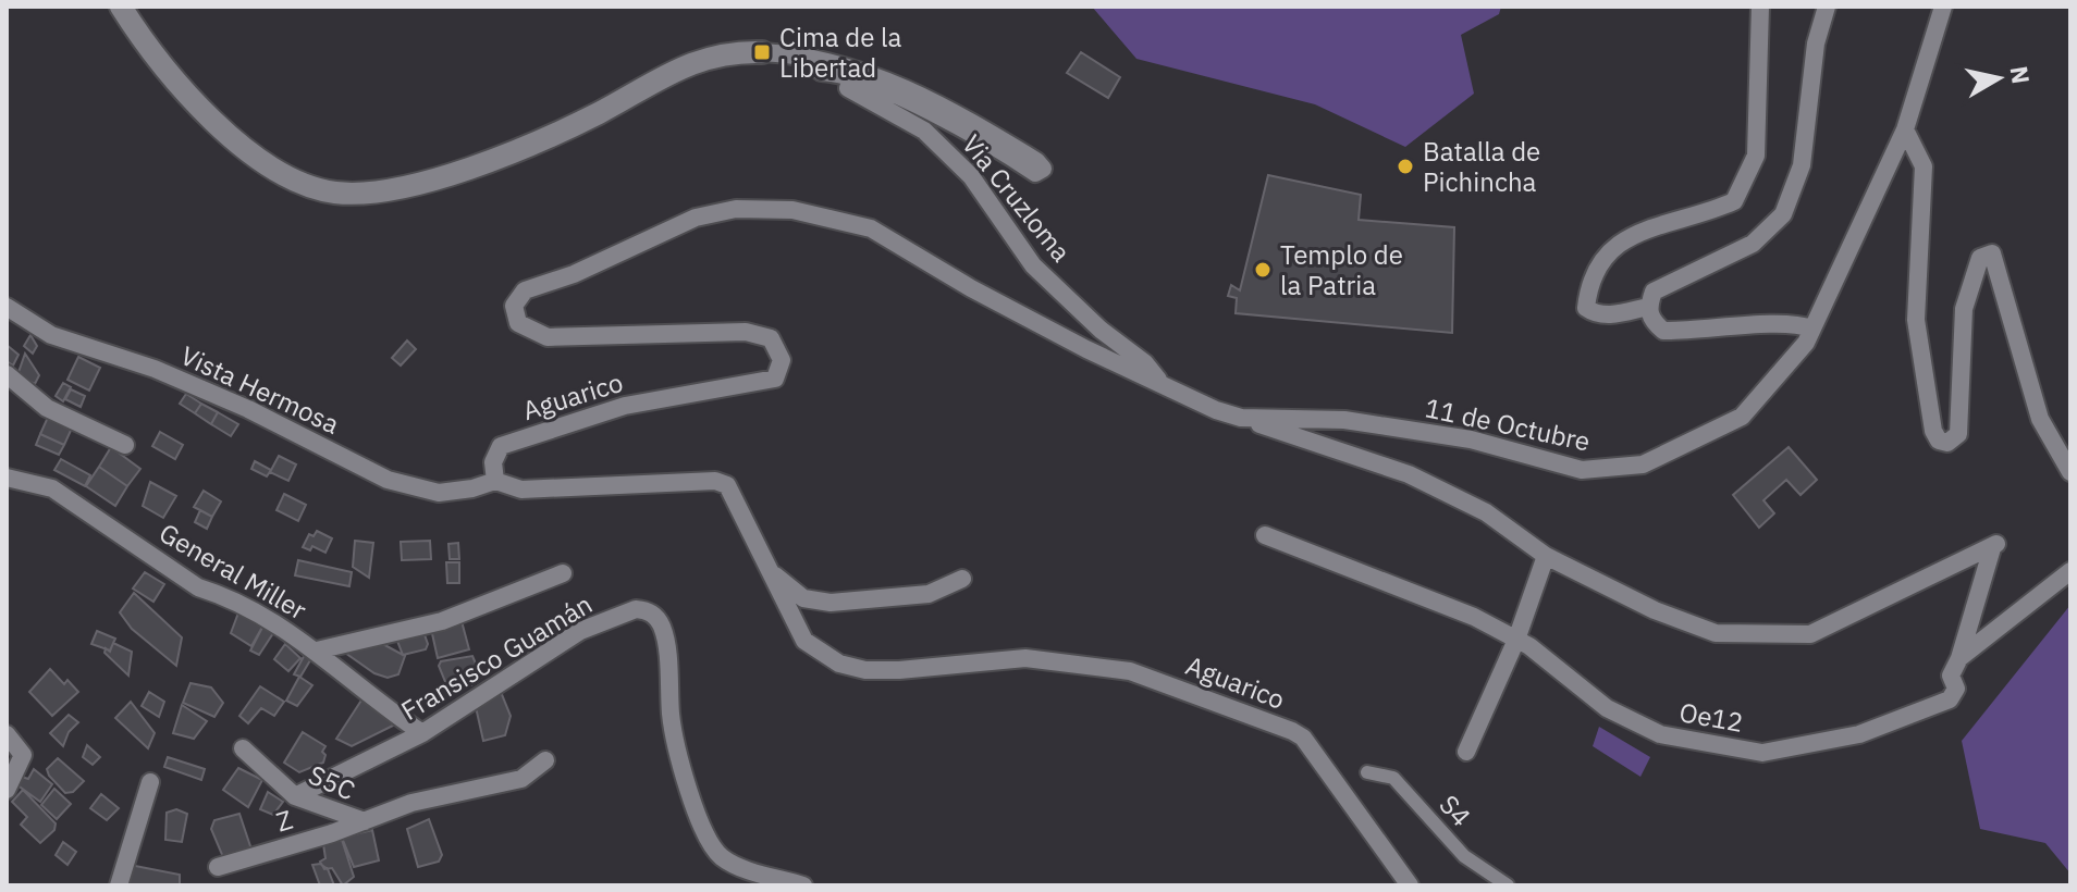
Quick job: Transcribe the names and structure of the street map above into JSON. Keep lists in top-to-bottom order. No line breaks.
{"streets":{"street":["Via Cruzloma","Vista Hermosa","Aguarico","11 de Octubre","General Miller","Fransisco Guamán","Oe12","S5C","S4","Z"]},"crossings":[["Via Cruzloma","Aguarico"],["Via Cruzloma","11 de Octubre"],["Vista Hermosa","Aguarico"],["Aguarico","11 de Octubre"],["General Miller","Fransisco Guamán"],["Fransisco Guamán","S5C"],["S5C","Z"]],"places":{"transit":["Cima de la Libertad"],"other":["Batalla de Pichincha","Templo de la Patria"]},"north":"right"}
